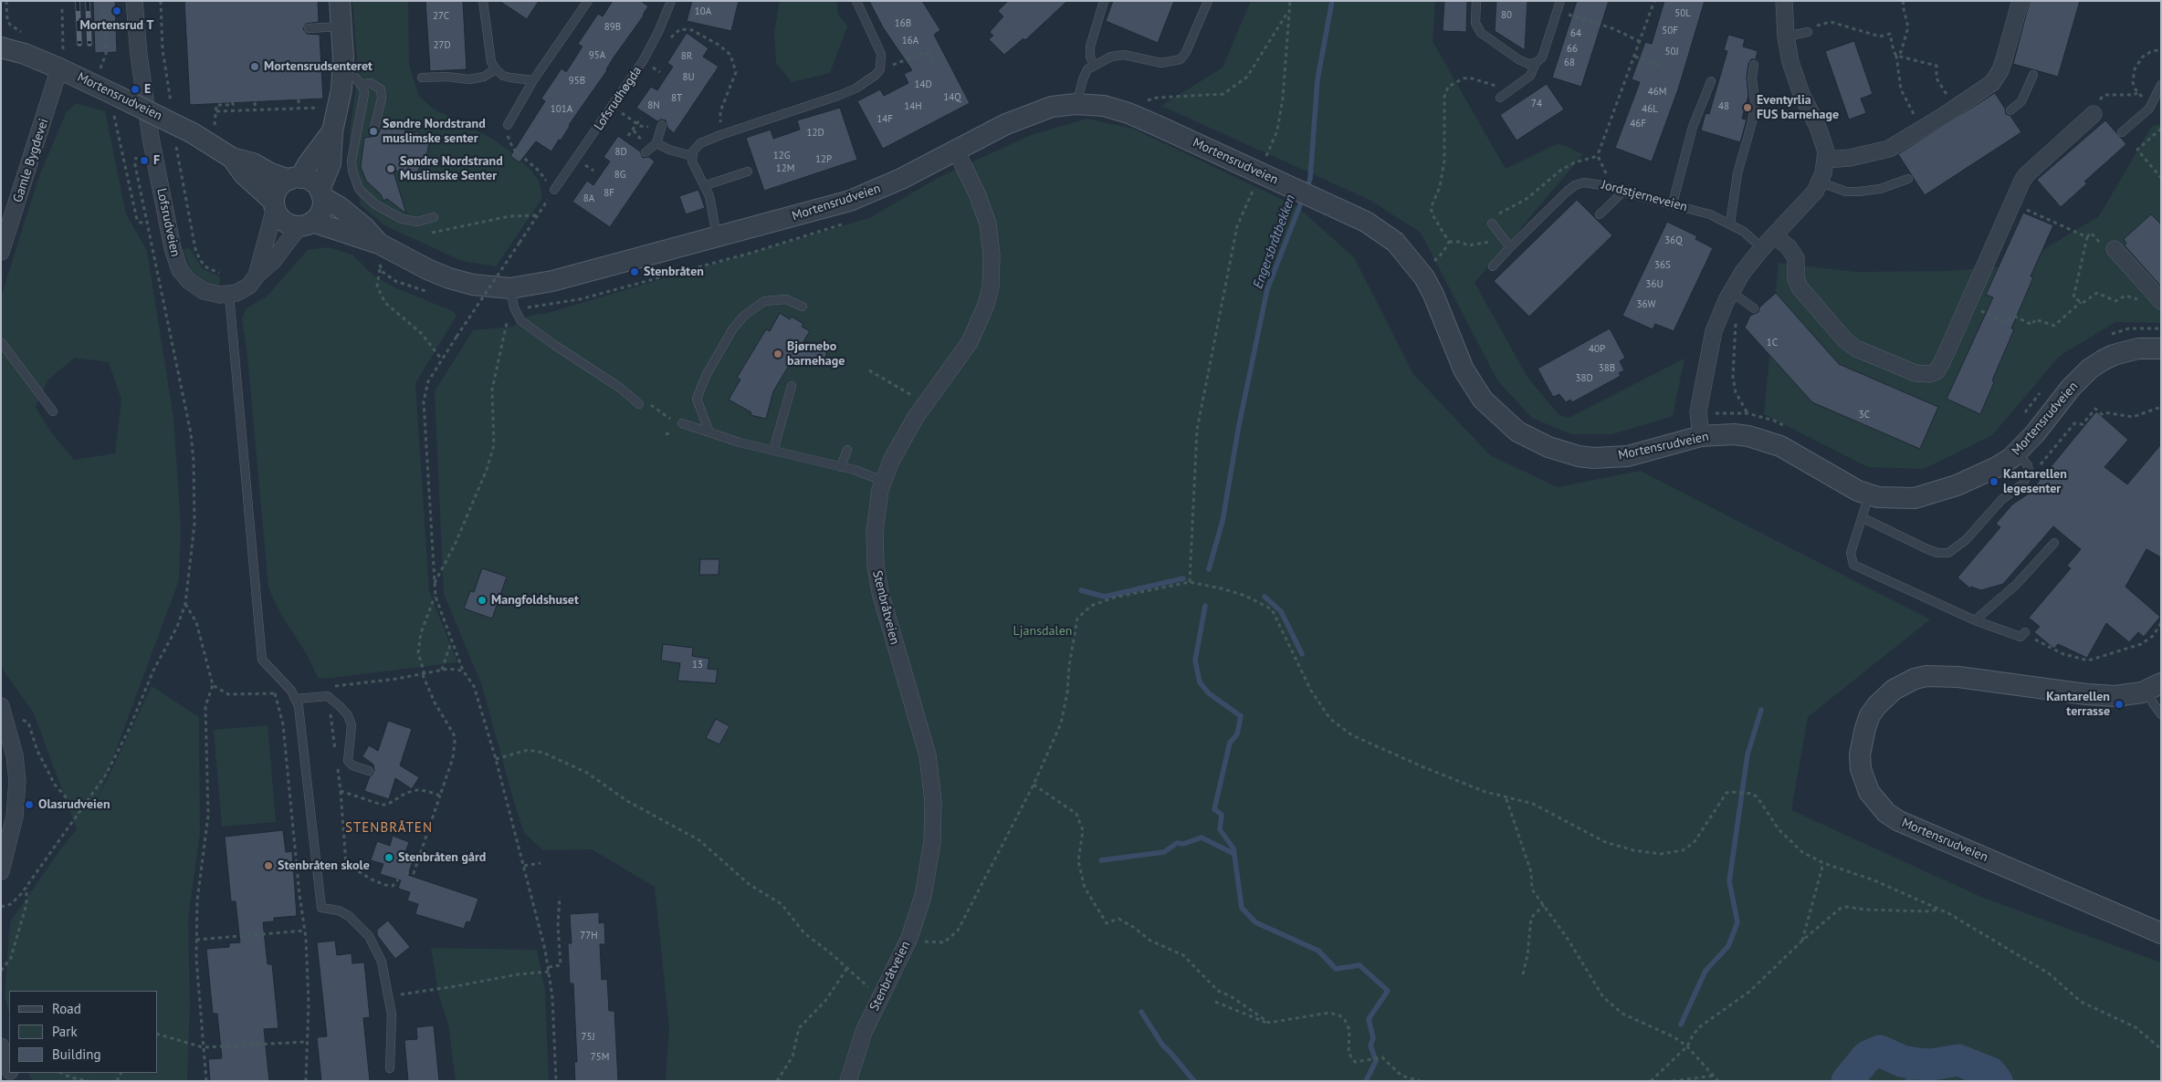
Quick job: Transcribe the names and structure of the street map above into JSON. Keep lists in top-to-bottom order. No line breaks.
{"streets":{"street":["Mortensrudveien","Gamle Bygdevei","Lofsrudveien","Stenbråtveien"],"lane":["Lofsrudhøgda","Jordstjerneveien"]},"crossings":[["Mortensrudveien","Gamle Bygdevei"],["Mortensrudveien","Stenbråtveien"]],"districts":["STENBRÅTEN"],"water":["Engersbråtbekken"],"parks":["Ljansdalen"],"places":["Mortensrud T","Mortensrudsenteret","E","Eventyrlia FUS barnehage","Søndre Nordstrand muslimske senter","F","Søndre Nordstrand Muslimske Senter","Stenbråten","Bjørnebo barnehage","Kantarellen legesenter","Mangfoldshuset","Kantarellen terrasse","Olasrudveien","Stenbråten gård","Stenbråten skole"],"house_numbers":["10A","50L","80","27C","16B","89B","50F","64","16A","27D","66","50J","95A","8R","68","8U","95B","14D","46M","14Q","8T","74","8N","14H","48","101A","46L","14F","46F","12D","8D","12G","12P","12M","8G","8F","8A","36Q","36S","36U","36W","1C","40P","38B","38D","3C","13","77H","75J","75M"],"legend":["Road","Park","Building"]}
